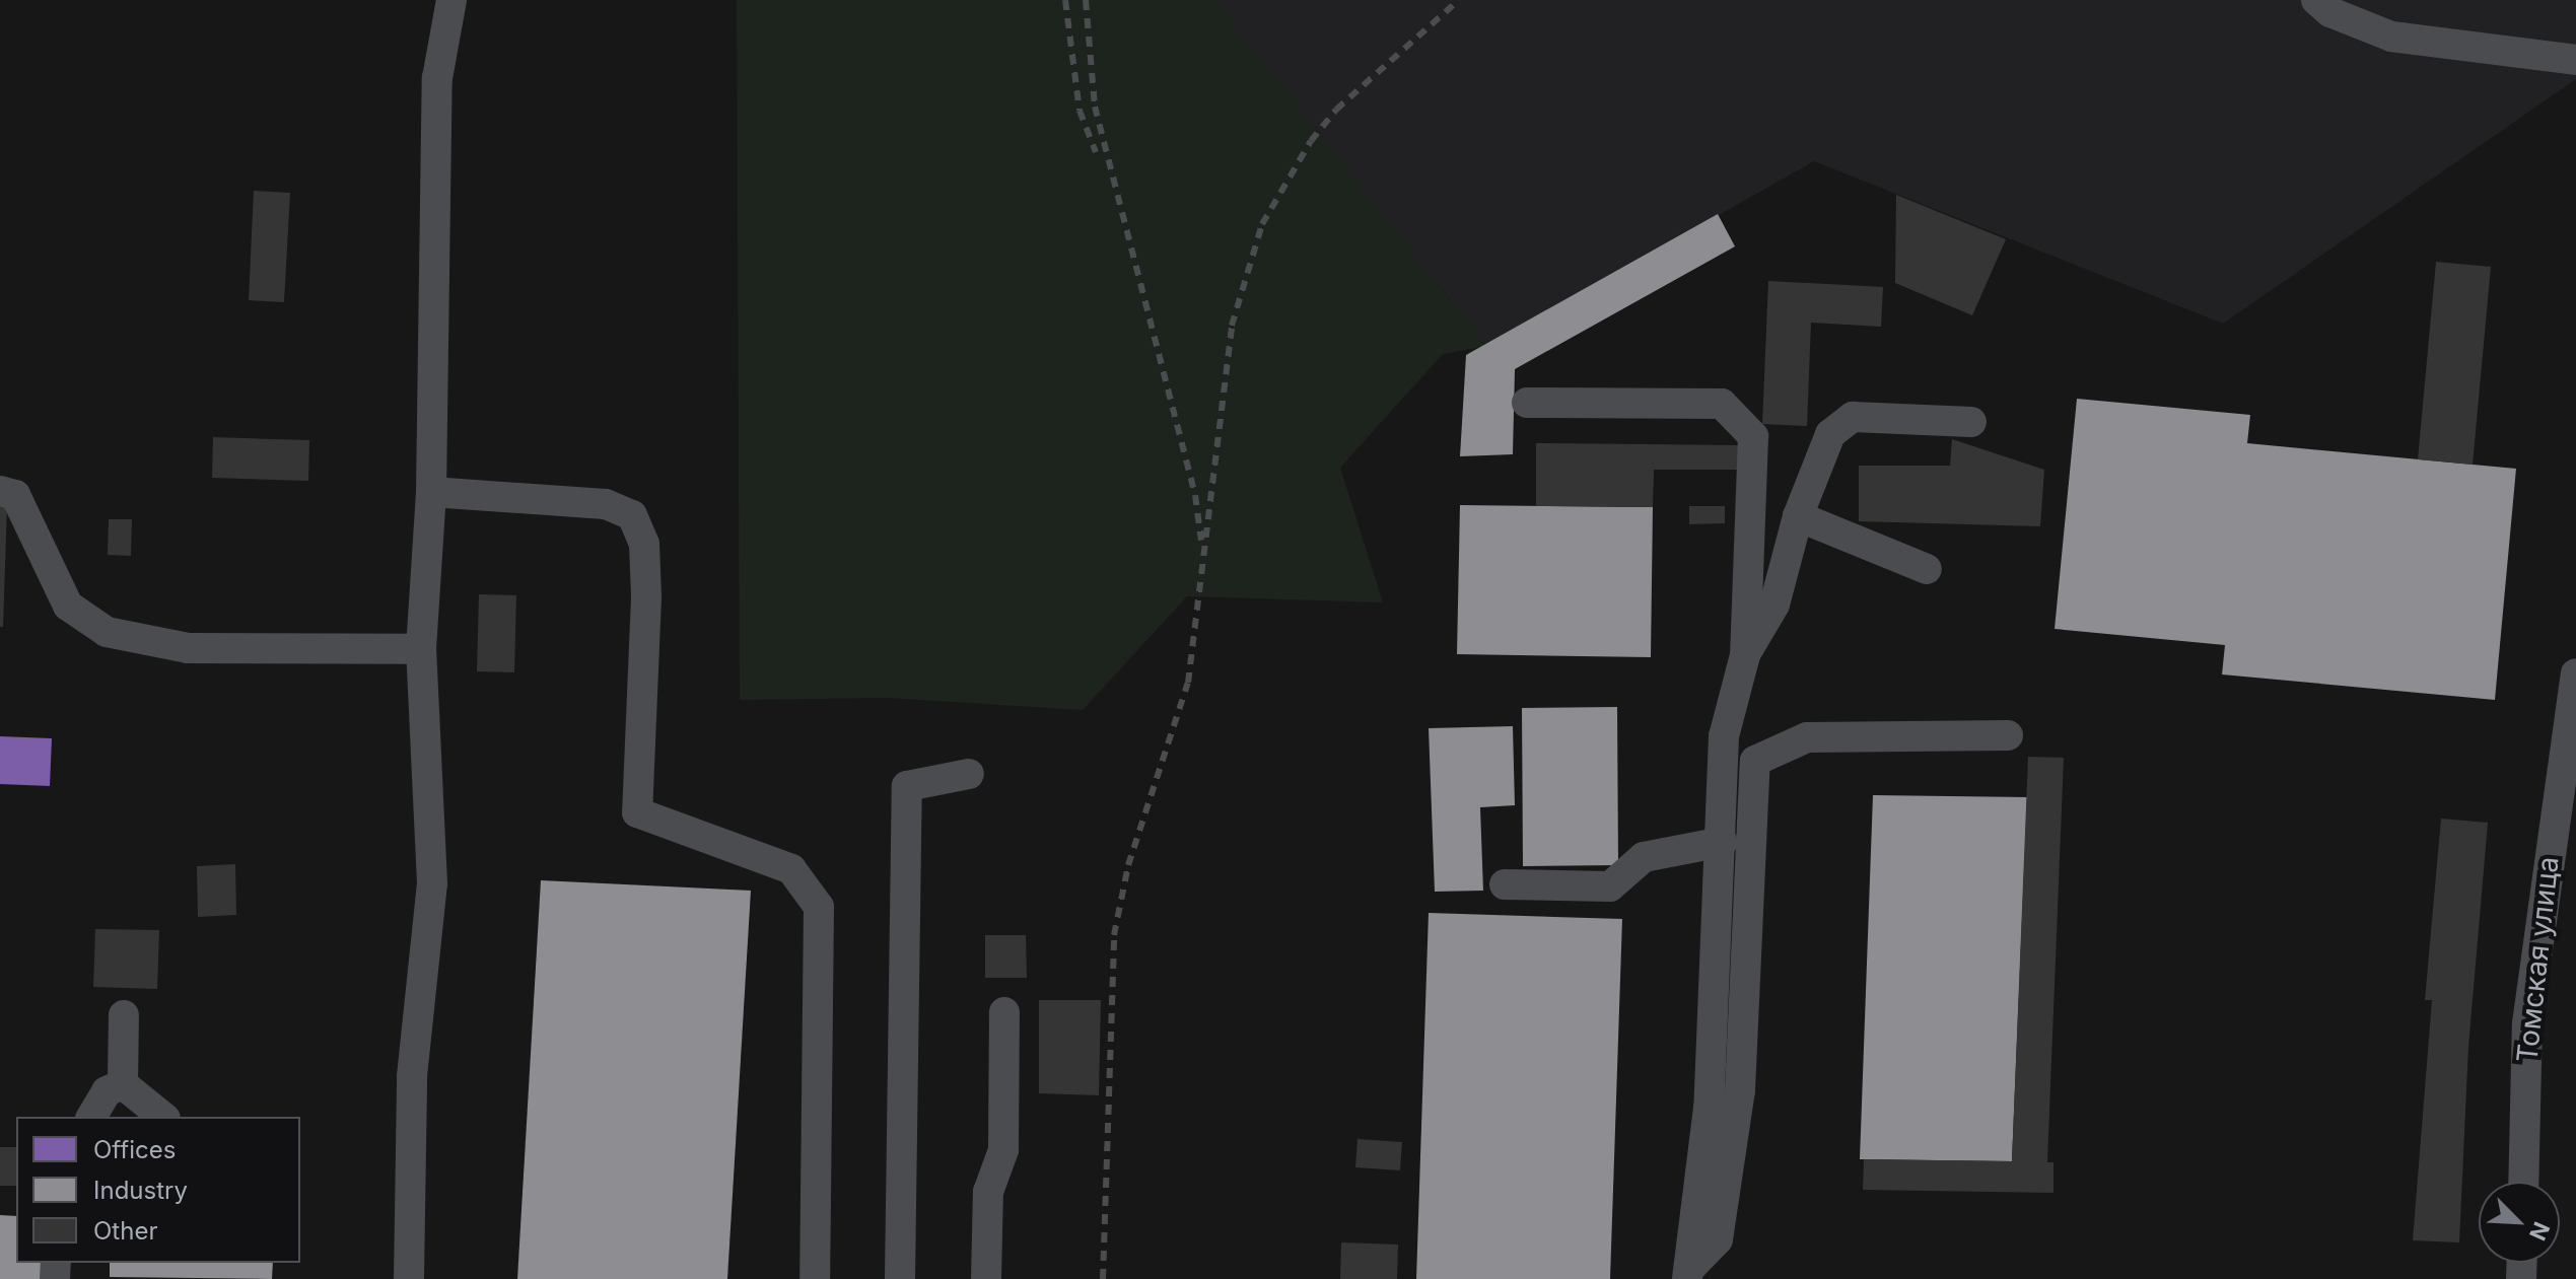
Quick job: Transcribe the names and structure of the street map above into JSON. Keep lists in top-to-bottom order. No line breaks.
{"streets":{"street":["Томская улица"]},"legend":["Offices","Industry","Other"],"north":"bottom right"}
